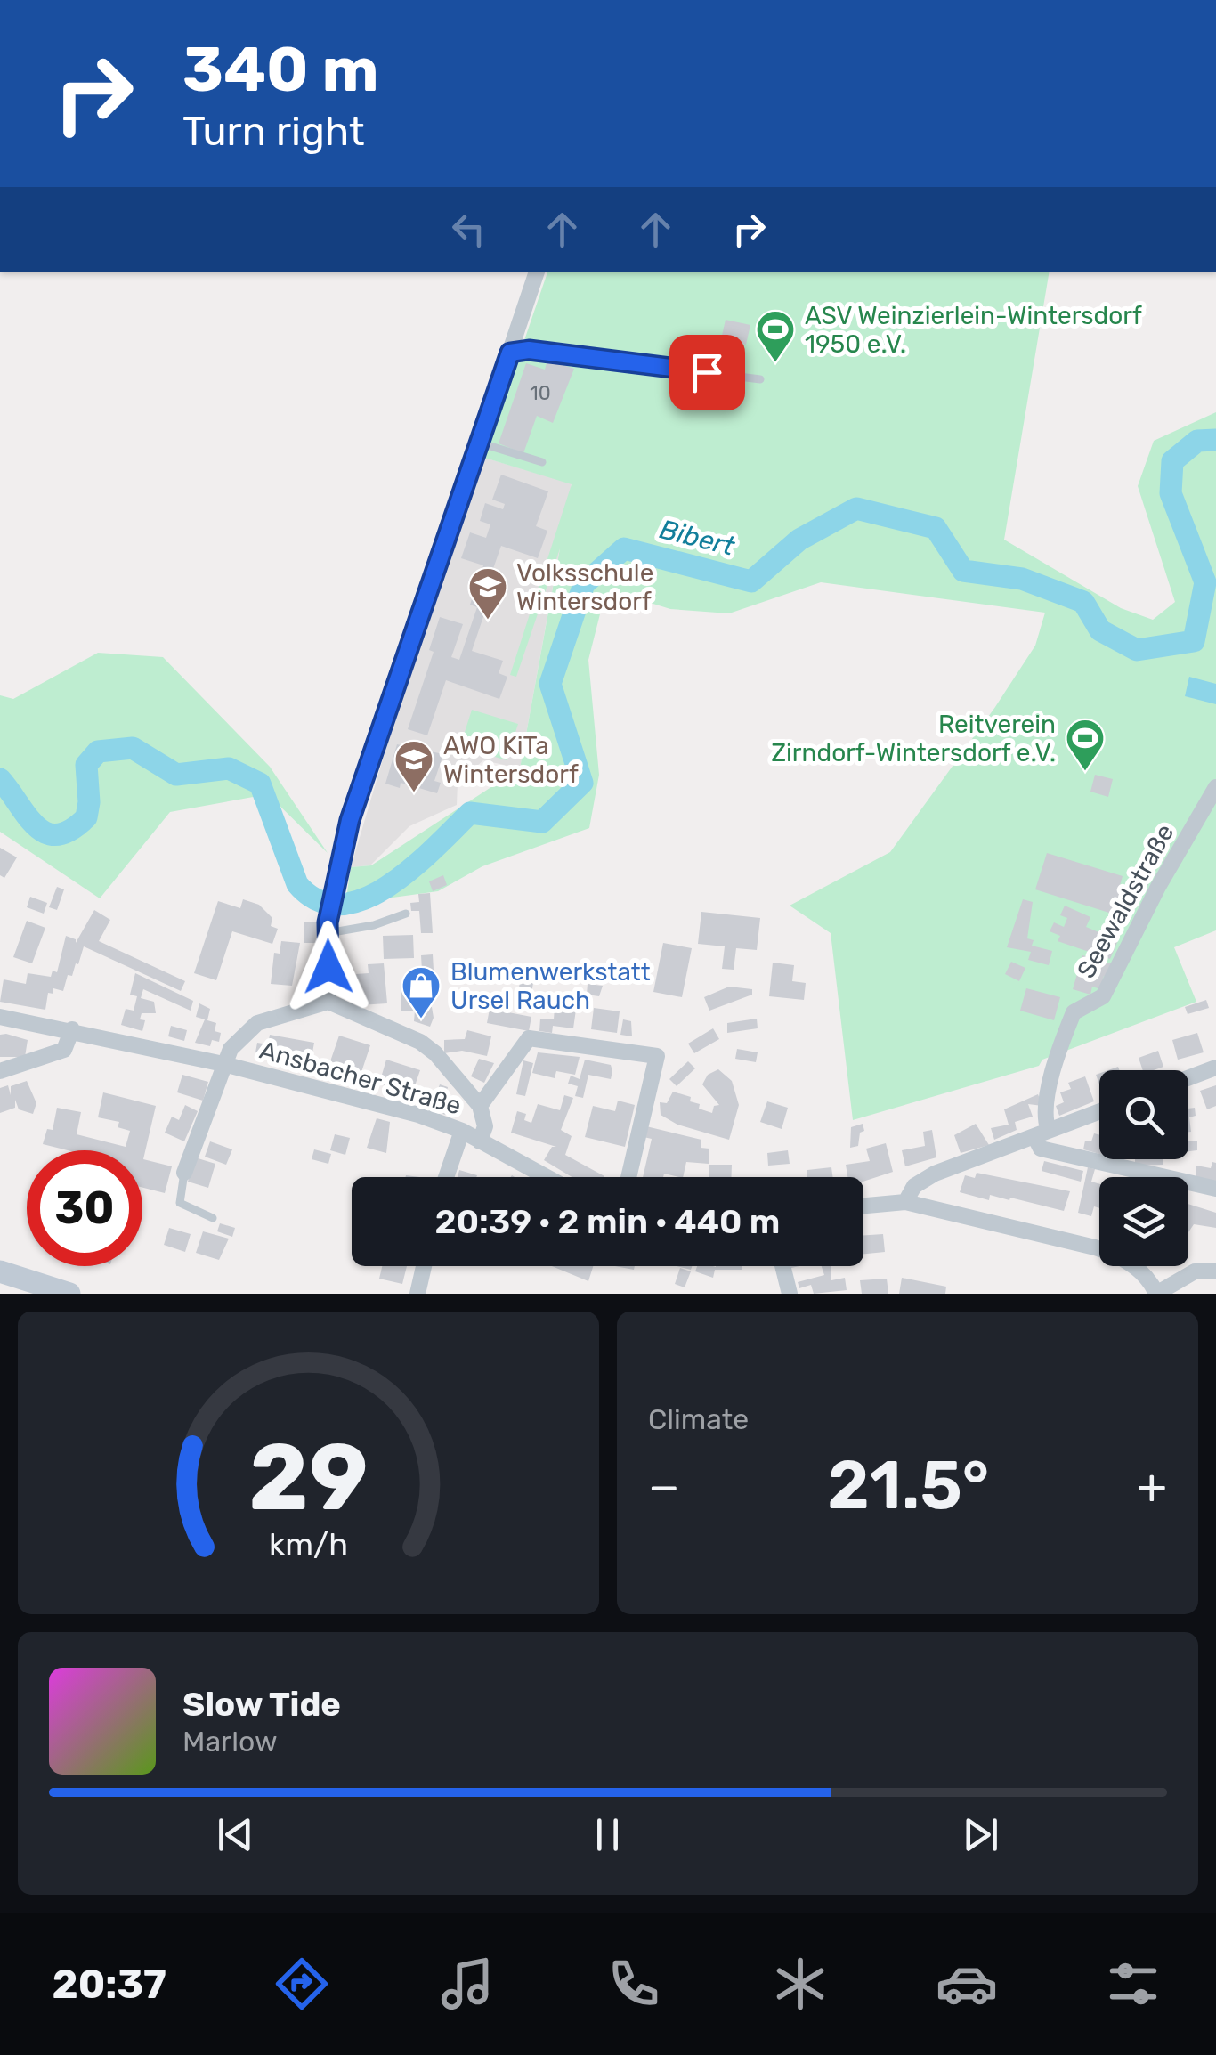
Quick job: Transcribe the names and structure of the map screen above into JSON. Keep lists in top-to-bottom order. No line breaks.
{"streets":{"street":["Seewaldstraße","Ansbacher Straße"]},"water":["Bibert"],"places":{"sports":["ASV Weinzierlein-Wintersdorf 1950 e.V.","Reitverein Zirndorf-Wintersdorf e.V."],"school or university":["Volksschule Wintersdorf","AWO KiTa Wintersdorf"],"shop":["Blumenwerkstatt Ursel Rauch"]},"house_numbers":["10"],"page":{"turn":["340 m","Turn right"],"limit":"30","trip":"20:39 · 2 min · 440 m","tile":"Climate","heat":["−","21.5°","+"],"song":["Slow Tide","Marlow"],"tabs":"20:37","gauge":["29","km/h"]}}
